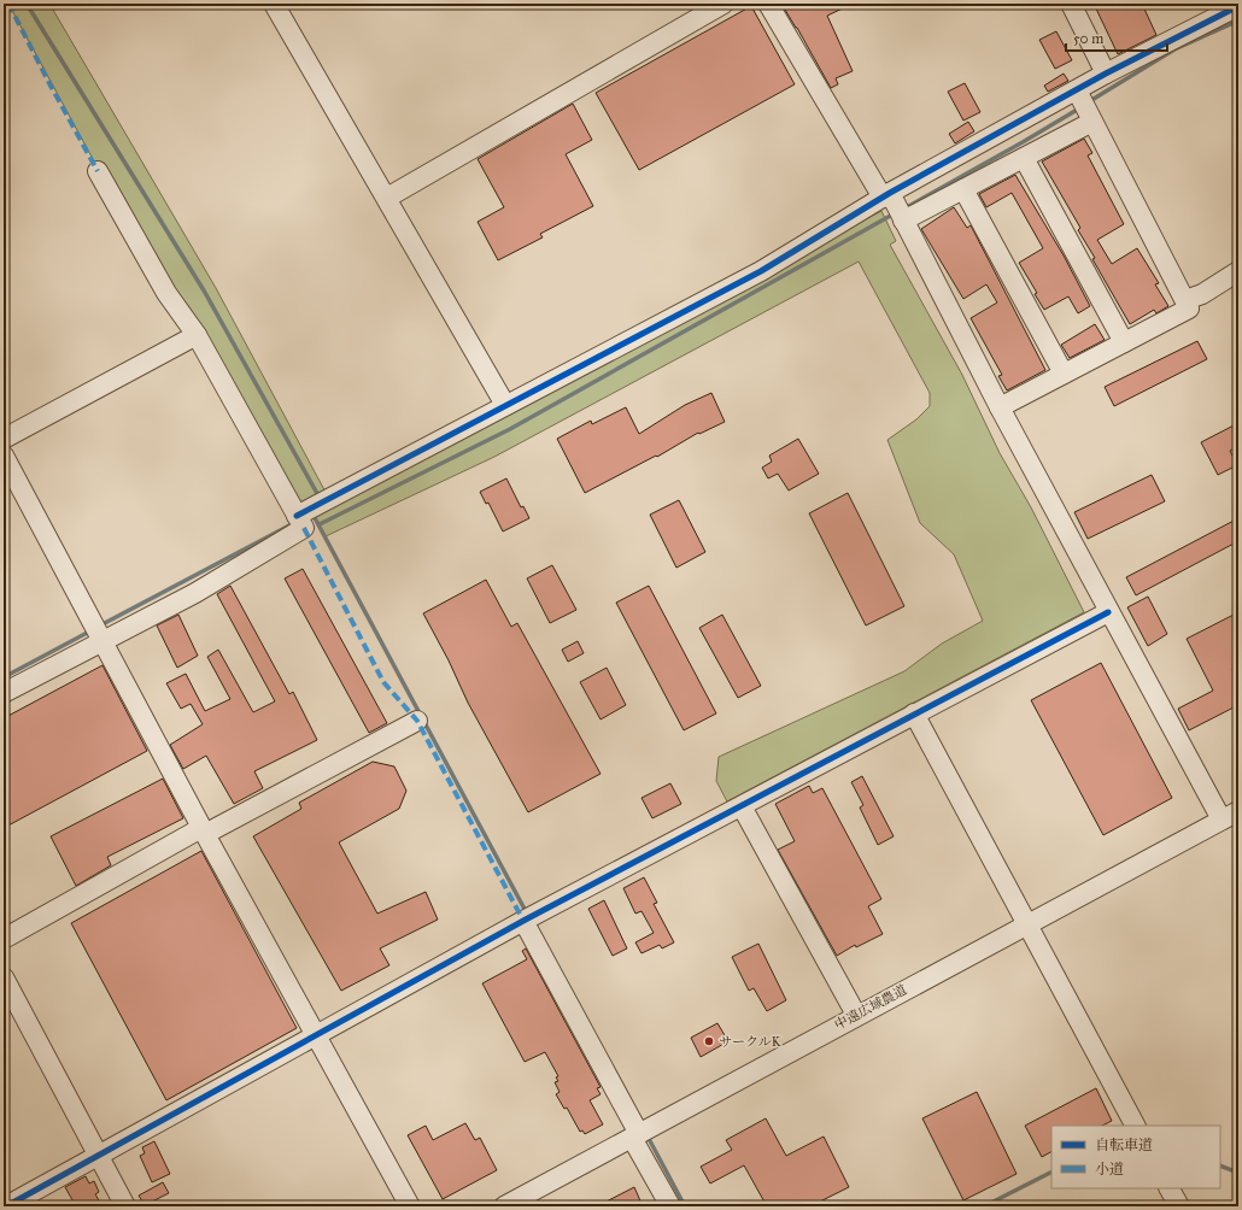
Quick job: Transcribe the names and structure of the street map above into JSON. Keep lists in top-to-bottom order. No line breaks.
{"streets":{"street":["中遠広域農道"]},"places":["サークルK"],"legend":["自転車道","小道"],"scale_bar":"50 m"}
